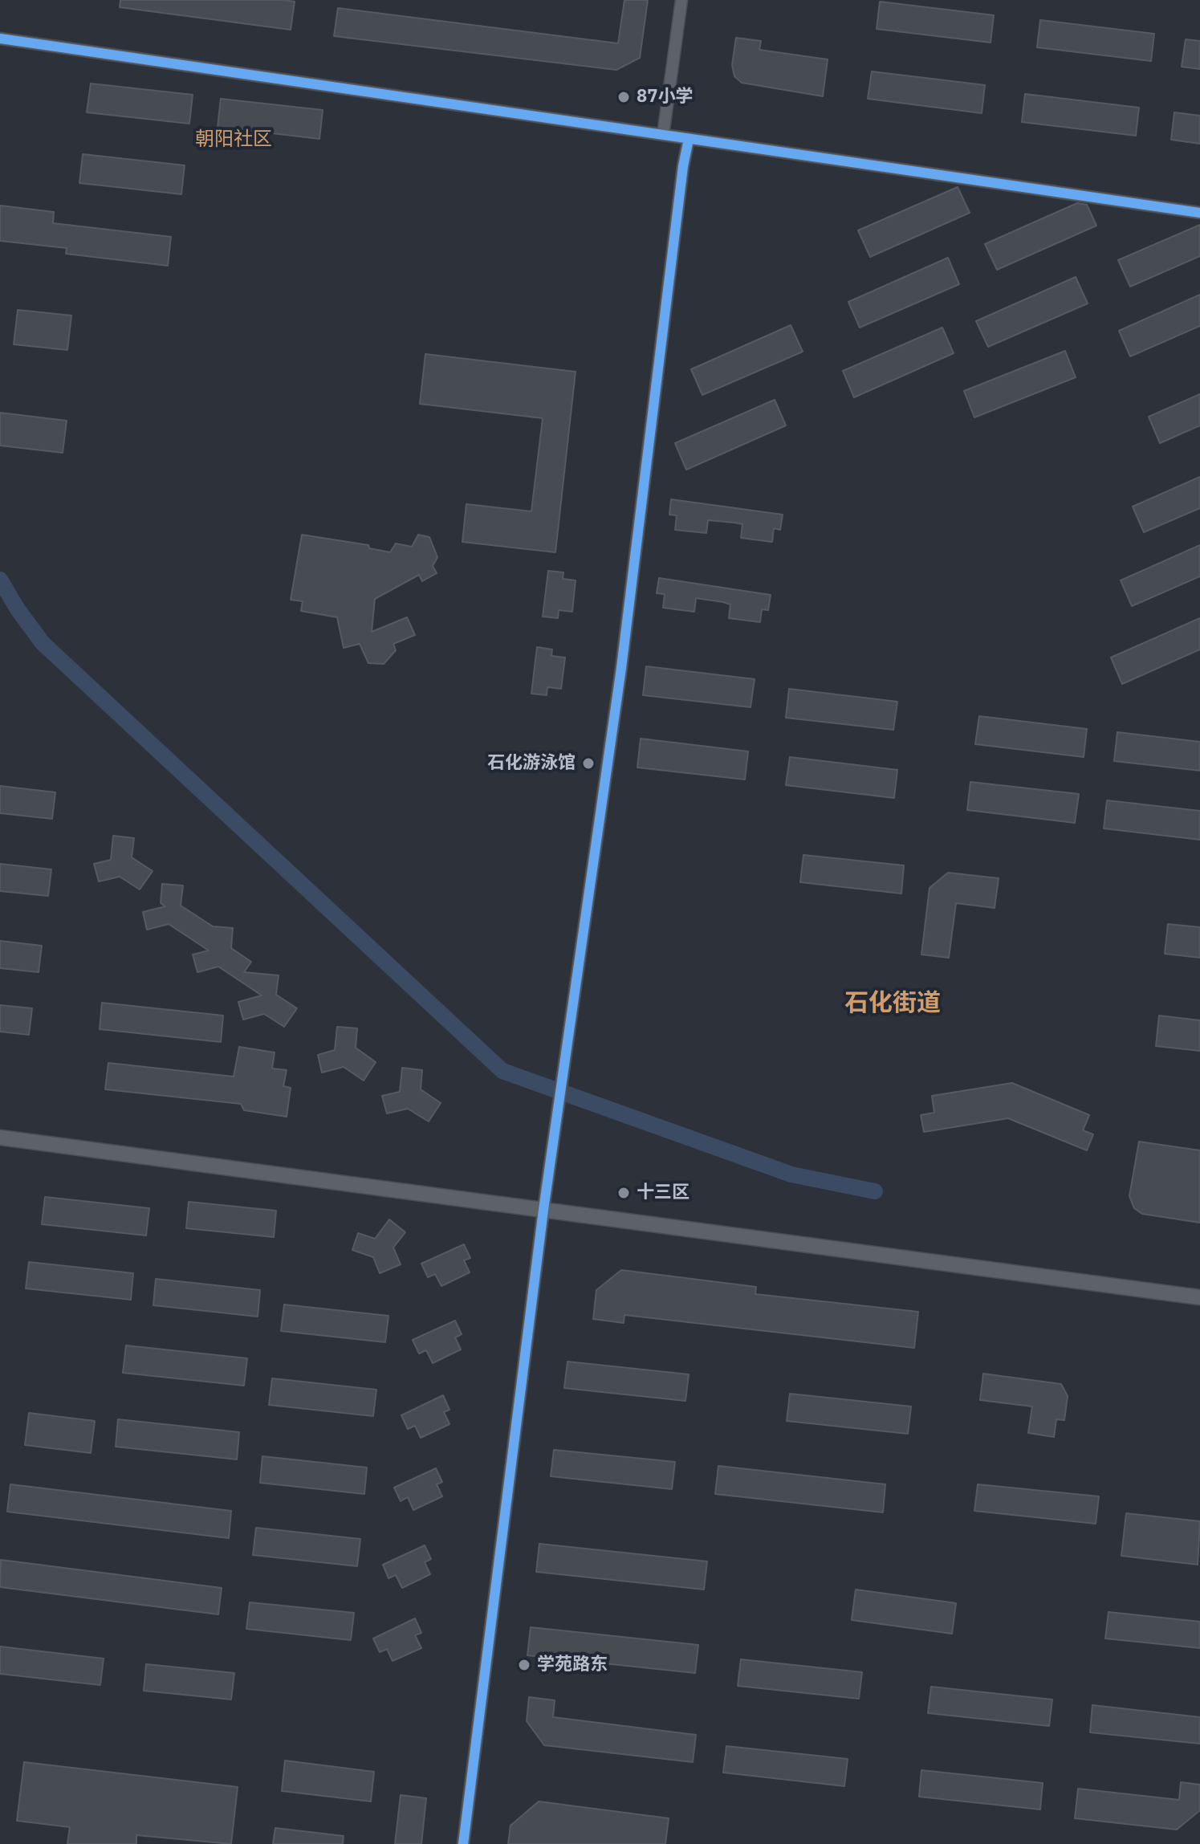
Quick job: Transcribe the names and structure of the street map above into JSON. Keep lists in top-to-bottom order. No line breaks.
{"districts":["朝阳社区","石化街道"],"places":["87小学","石化游泳馆","十三区","学苑路东"]}
